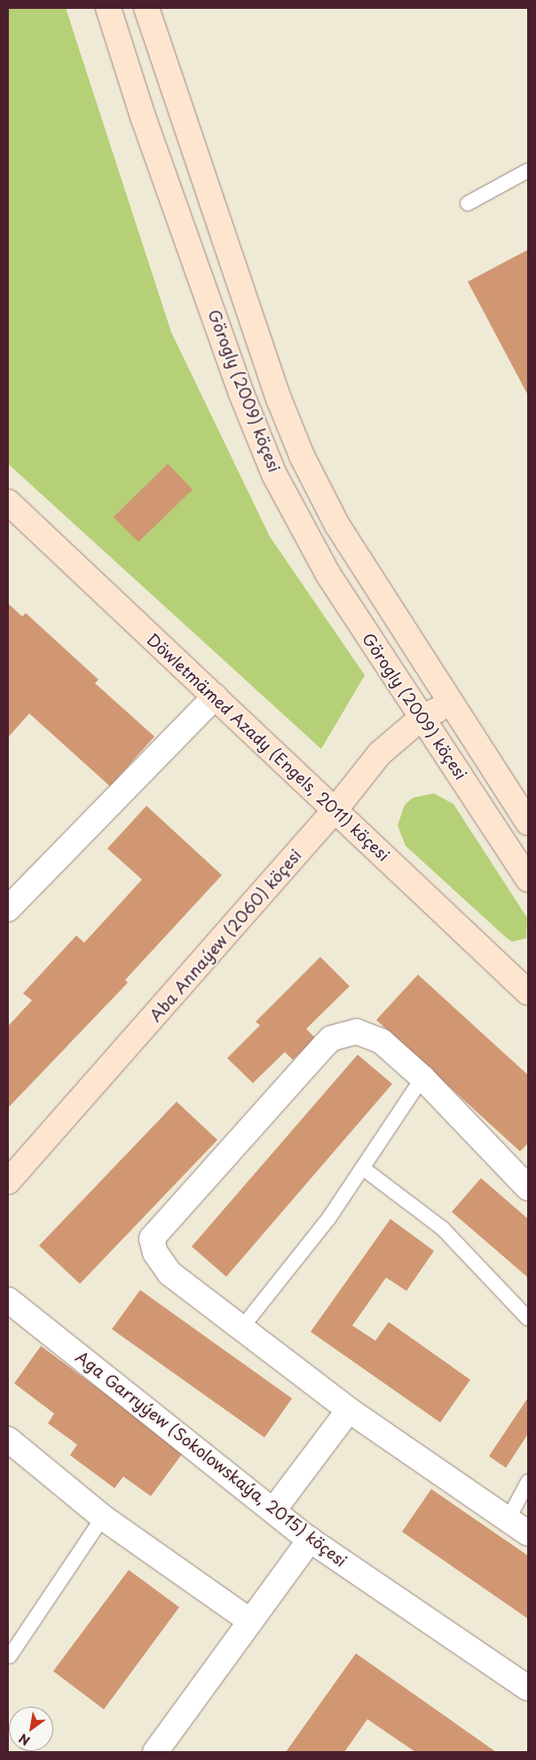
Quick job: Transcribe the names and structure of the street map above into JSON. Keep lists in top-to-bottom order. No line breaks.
{"streets":{"main road":["Görogly (2009) köçesi","Döwletmämed Azady (Engels, 2011) köçesi","Aba Annaýew (2060) köçesi"],"street":["Aga Garryýew (Sokolowskaýa, 2015) köçesi"]},"crossings":[["Görogly (2009) köçesi","Aba Annaýew (2060) köçesi"],["Döwletmämed Azady (Engels, 2011) köçesi","Aba Annaýew (2060) köçesi"]],"north":"bottom left"}
